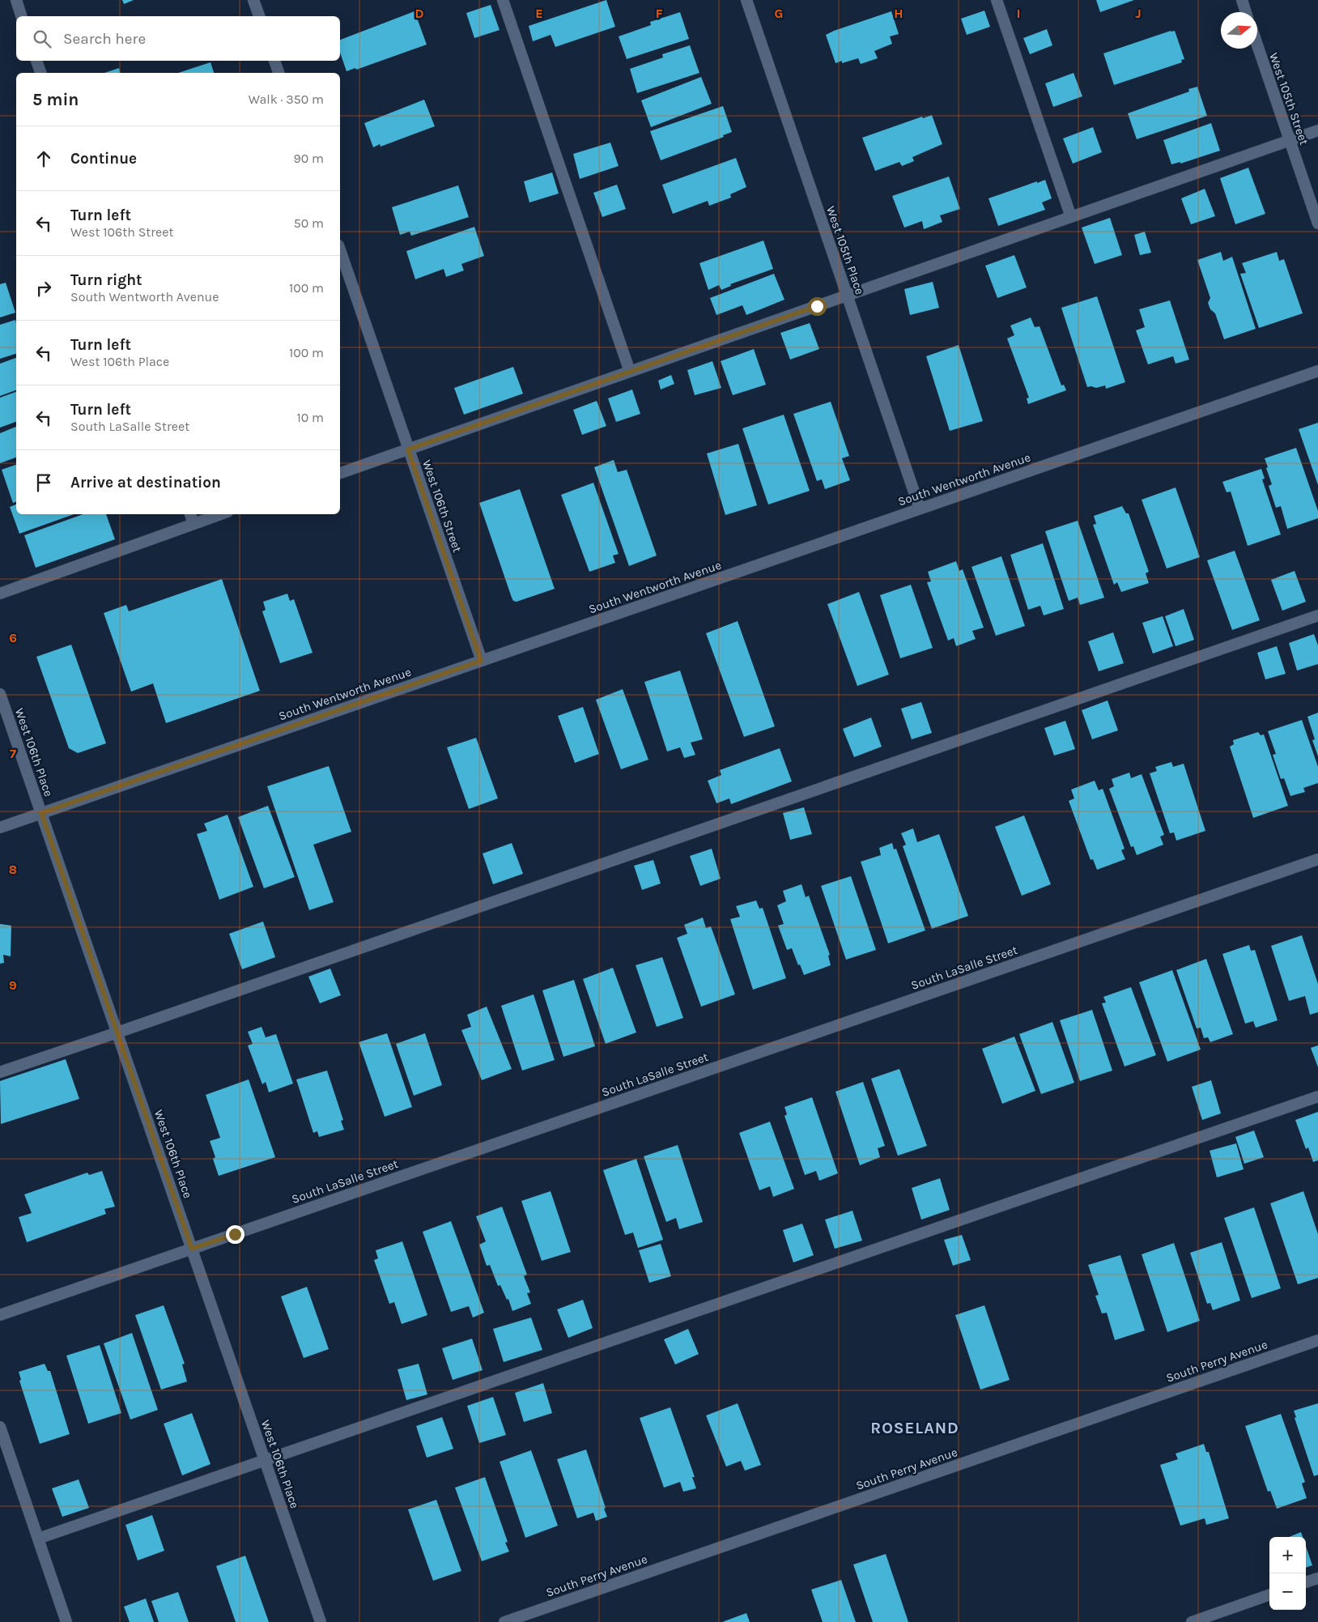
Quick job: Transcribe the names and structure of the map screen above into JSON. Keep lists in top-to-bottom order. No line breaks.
{"streets":{"street":["West 105th Street","West 105th Place","South Wentworth Avenue","West 106th Street","West 106th Place","South LaSalle Street","South Perry Avenue"]},"crossings":[["West 105th Place","South Wentworth Avenue"],["South Wentworth Avenue","West 106th Street"],["South Wentworth Avenue","West 106th Place"],["West 106th Place","South LaSalle Street"]],"districts":["ROSELAND"],"north":"right","page":{"search":"Search here","heading":["5 min","Walk · 350 m"],"list":[["Continue","90 m"],["Turn left","West 106th Street","50 m"],["Turn right","South Wentworth Avenue","100 m"],["Turn left","West 106th Place","100 m"],["Turn left","South LaSalle Street","10 m"],"Arrive at destination"],"map_buttons":["+","−"]},"grid":{"columns":["D","E","F","G","H","I","J"],"rows":["6","7","8","9"]}}
